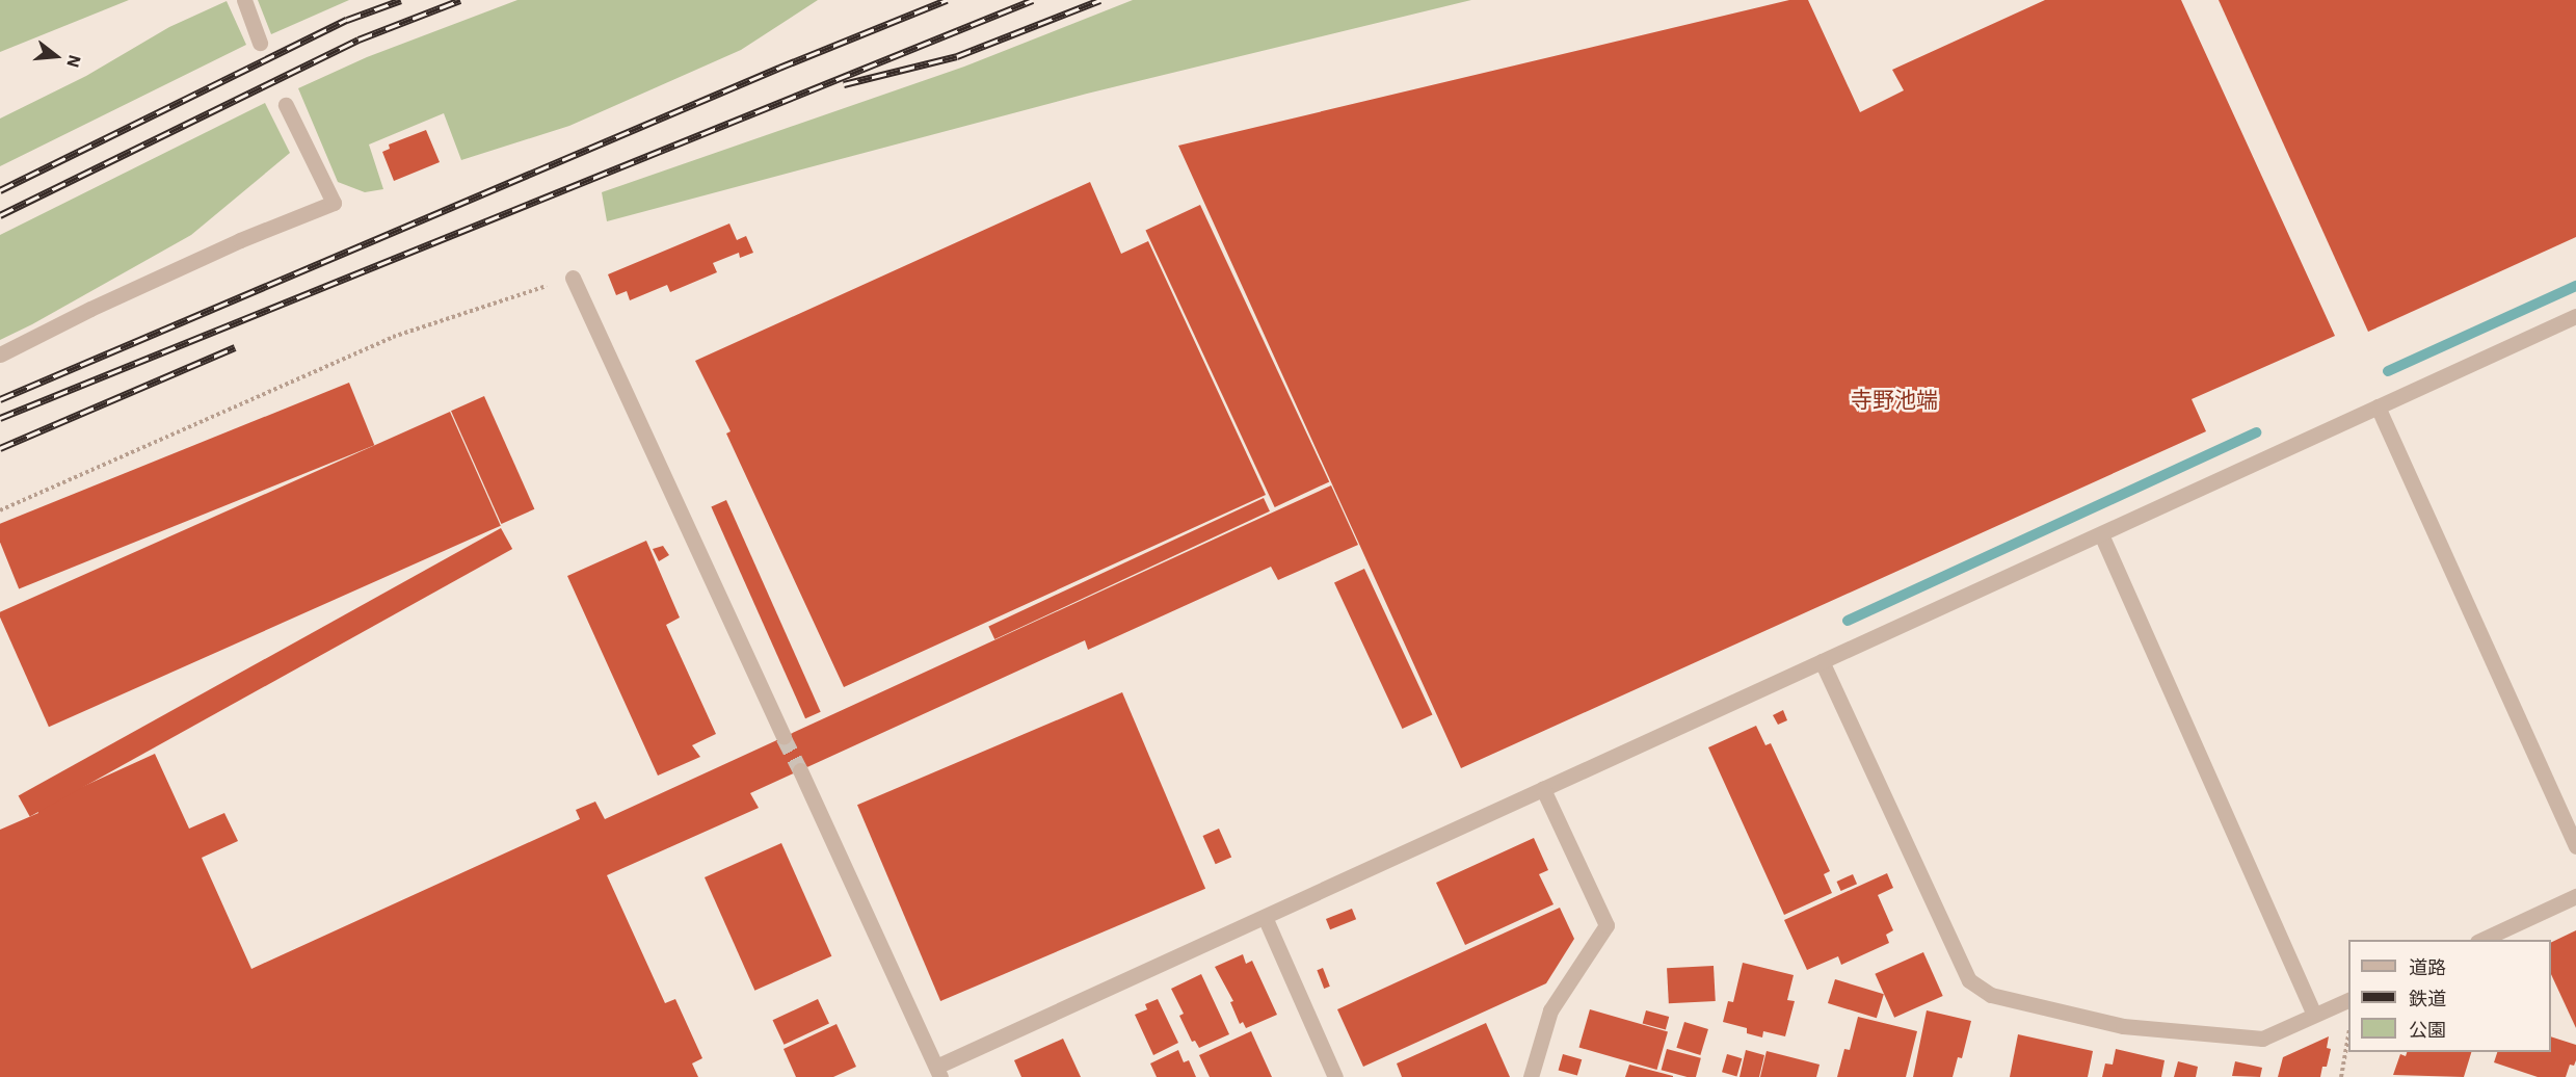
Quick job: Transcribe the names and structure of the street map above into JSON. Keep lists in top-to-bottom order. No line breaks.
{"districts":["寺野池端"],"legend":["道路","鉄道","公園"],"north":"right"}
